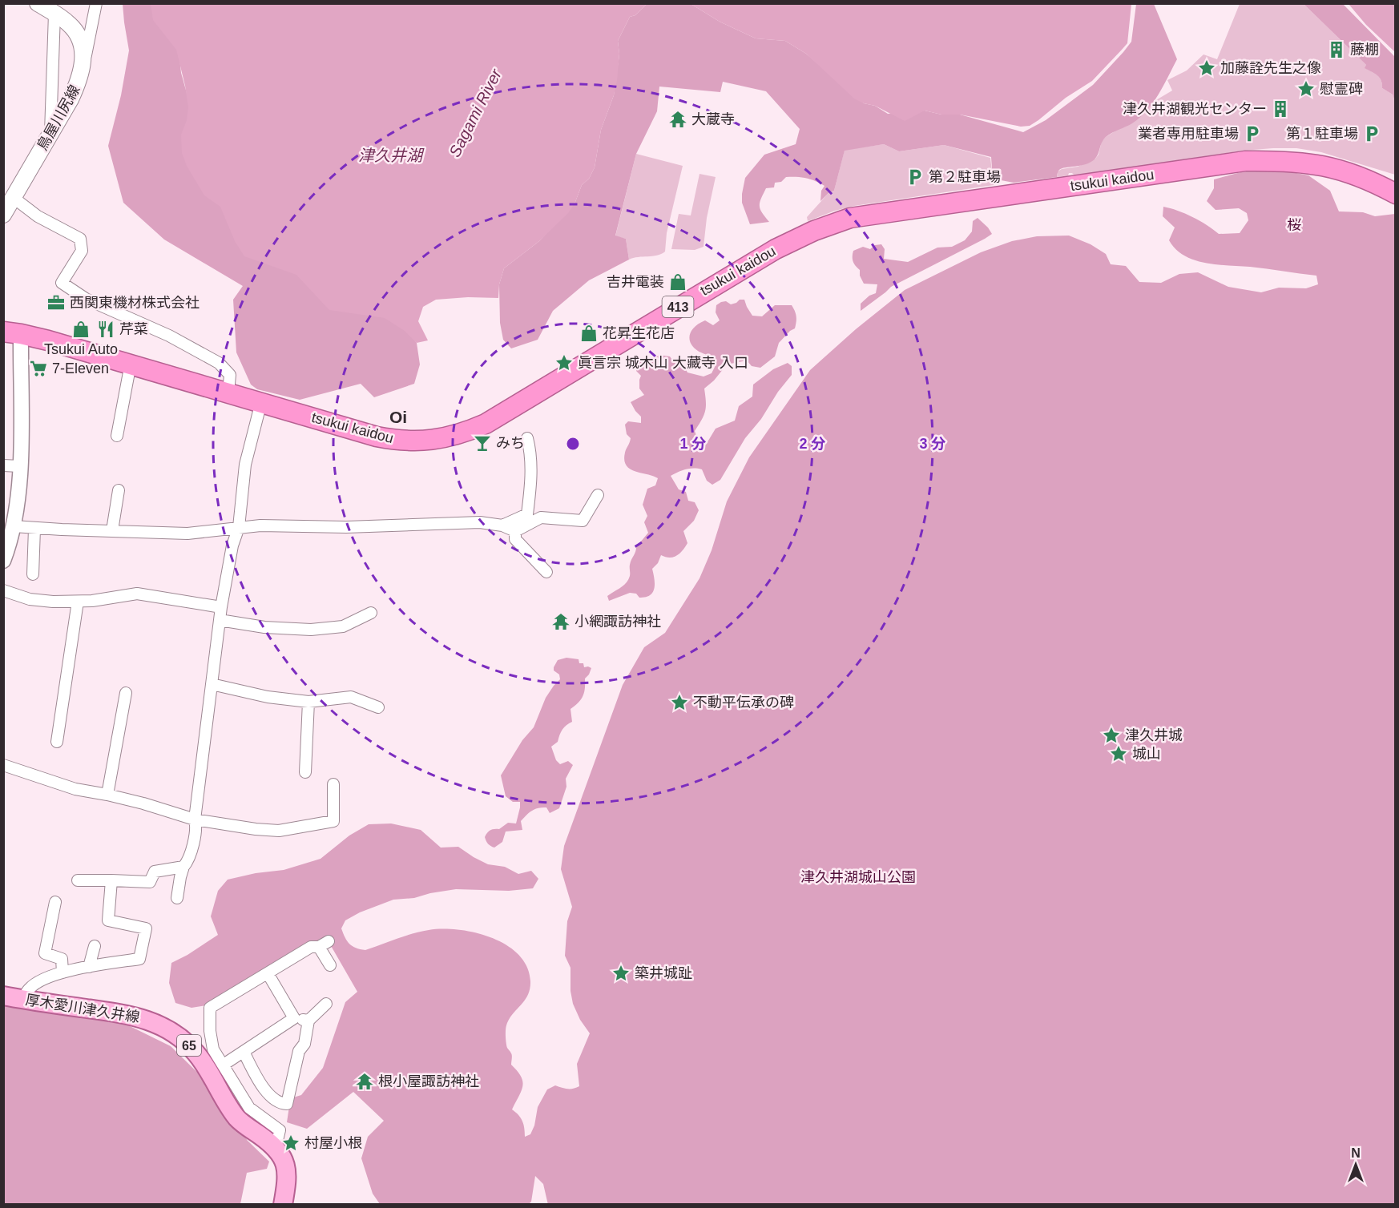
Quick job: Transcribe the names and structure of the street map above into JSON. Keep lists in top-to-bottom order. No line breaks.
{"streets":{"highway":["tsukui kaidou","413"],"main road":["鳥屋川尻線","厚木愛川津久井線","65"]},"districts":["Oi"],"water":["Sagami River","津久井湖"],"parks":["桜","津久井湖城山公園"],"places":{"building":["藤棚","津久井湖観光センター"],"place":["加藤詮先生之像","慰霊碑","眞言宗 城木山 大藏寺 入口","不動平伝承の碑","津久井城","城山","築井城趾","村屋小根"],"temple":["大蔵寺","小網諏訪神社","根小屋諏訪神社"],"parking":["業者専用駐車場","第１駐車場","第２駐車場"],"shop":["吉井電装","Tsukui Auto","花昇生花店"],"office":["西関東機材株式会社"],"restaurant":["芹菜"],"supermarket":["7-Eleven"],"bar":["みち"]},"north":"top","rings":["1 分","2 分","3 分"]}
